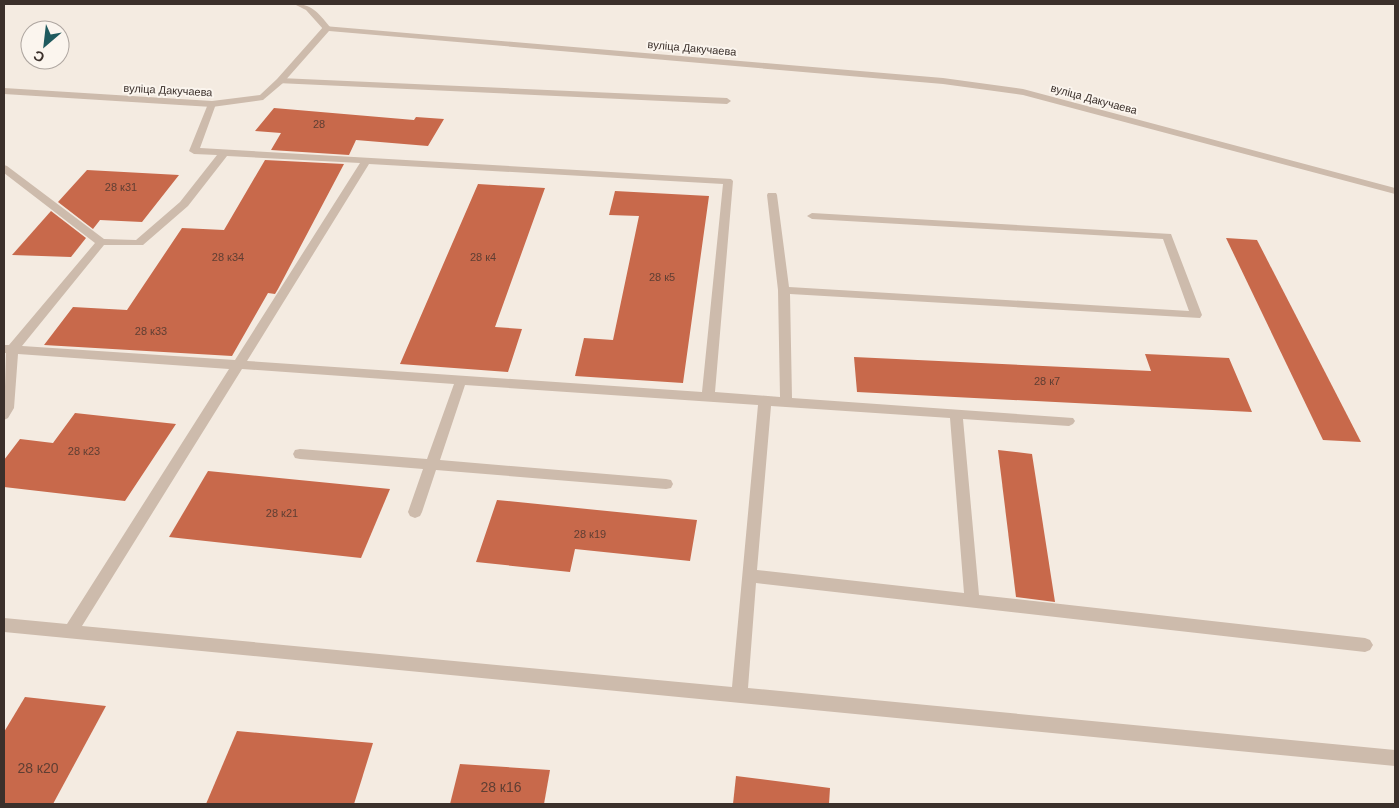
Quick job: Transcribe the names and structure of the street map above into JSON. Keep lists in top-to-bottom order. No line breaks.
{"streets":{"street":["вуліца Дакучаева"]},"house_numbers":["28","28 к31","28 к34","28 к4","28 к5","28 к33","28 к7","28 к23","28 к21","28 к19","28 к20","28 к16"],"north":"bottom left"}
